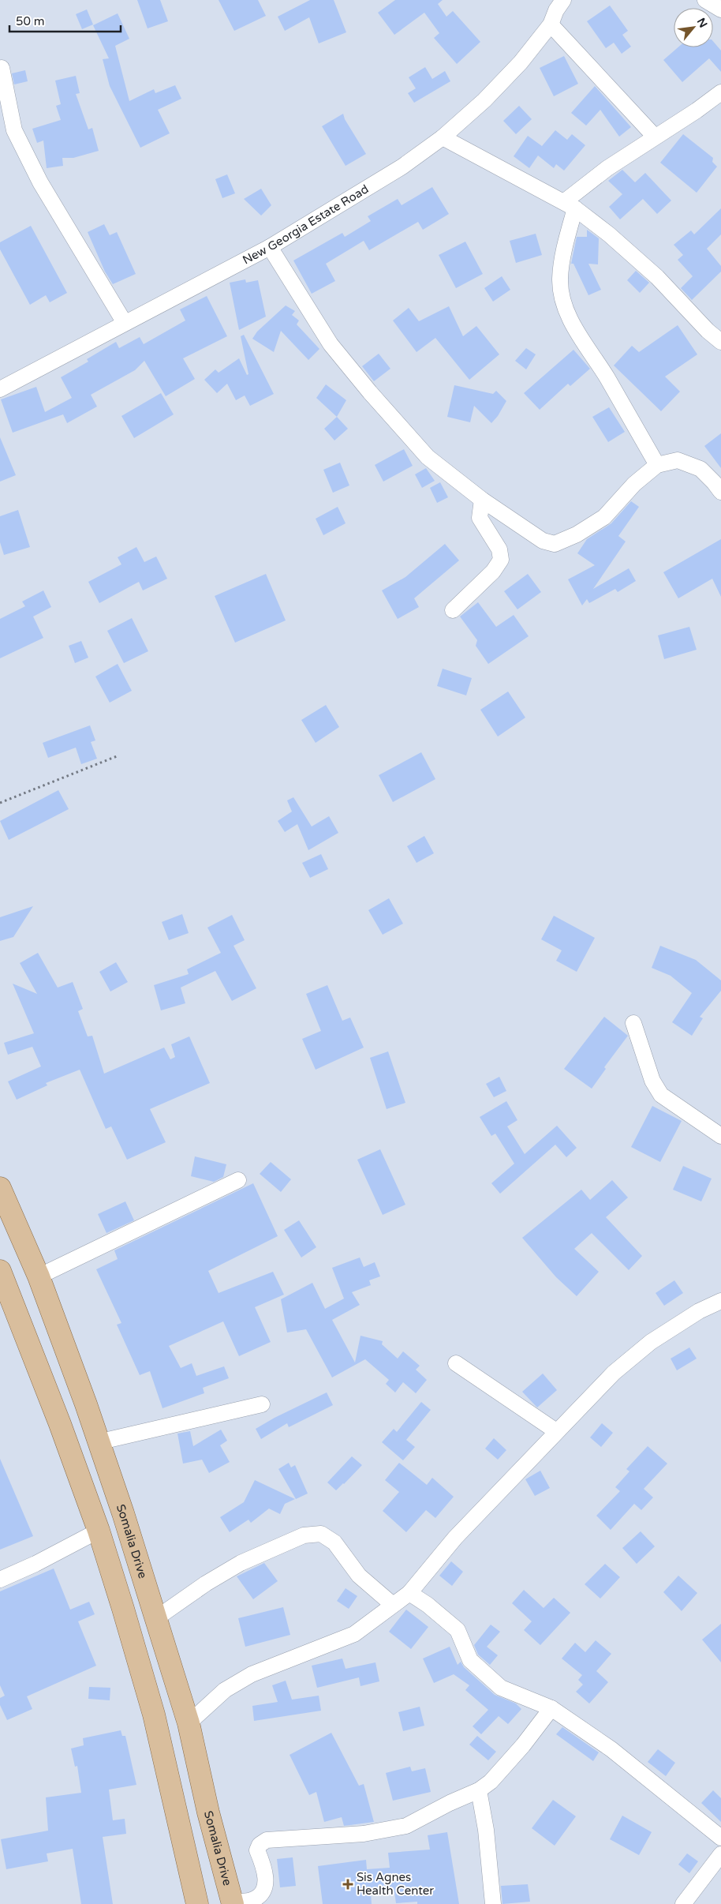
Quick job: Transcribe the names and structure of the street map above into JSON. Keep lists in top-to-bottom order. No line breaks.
{"streets":{"main road":["Somalia Drive"],"street":["New Georgia Estate Road"]},"places":{"health":["Sis Agnes Health Center"]},"scale_bar":"50 m","north":"top right"}
